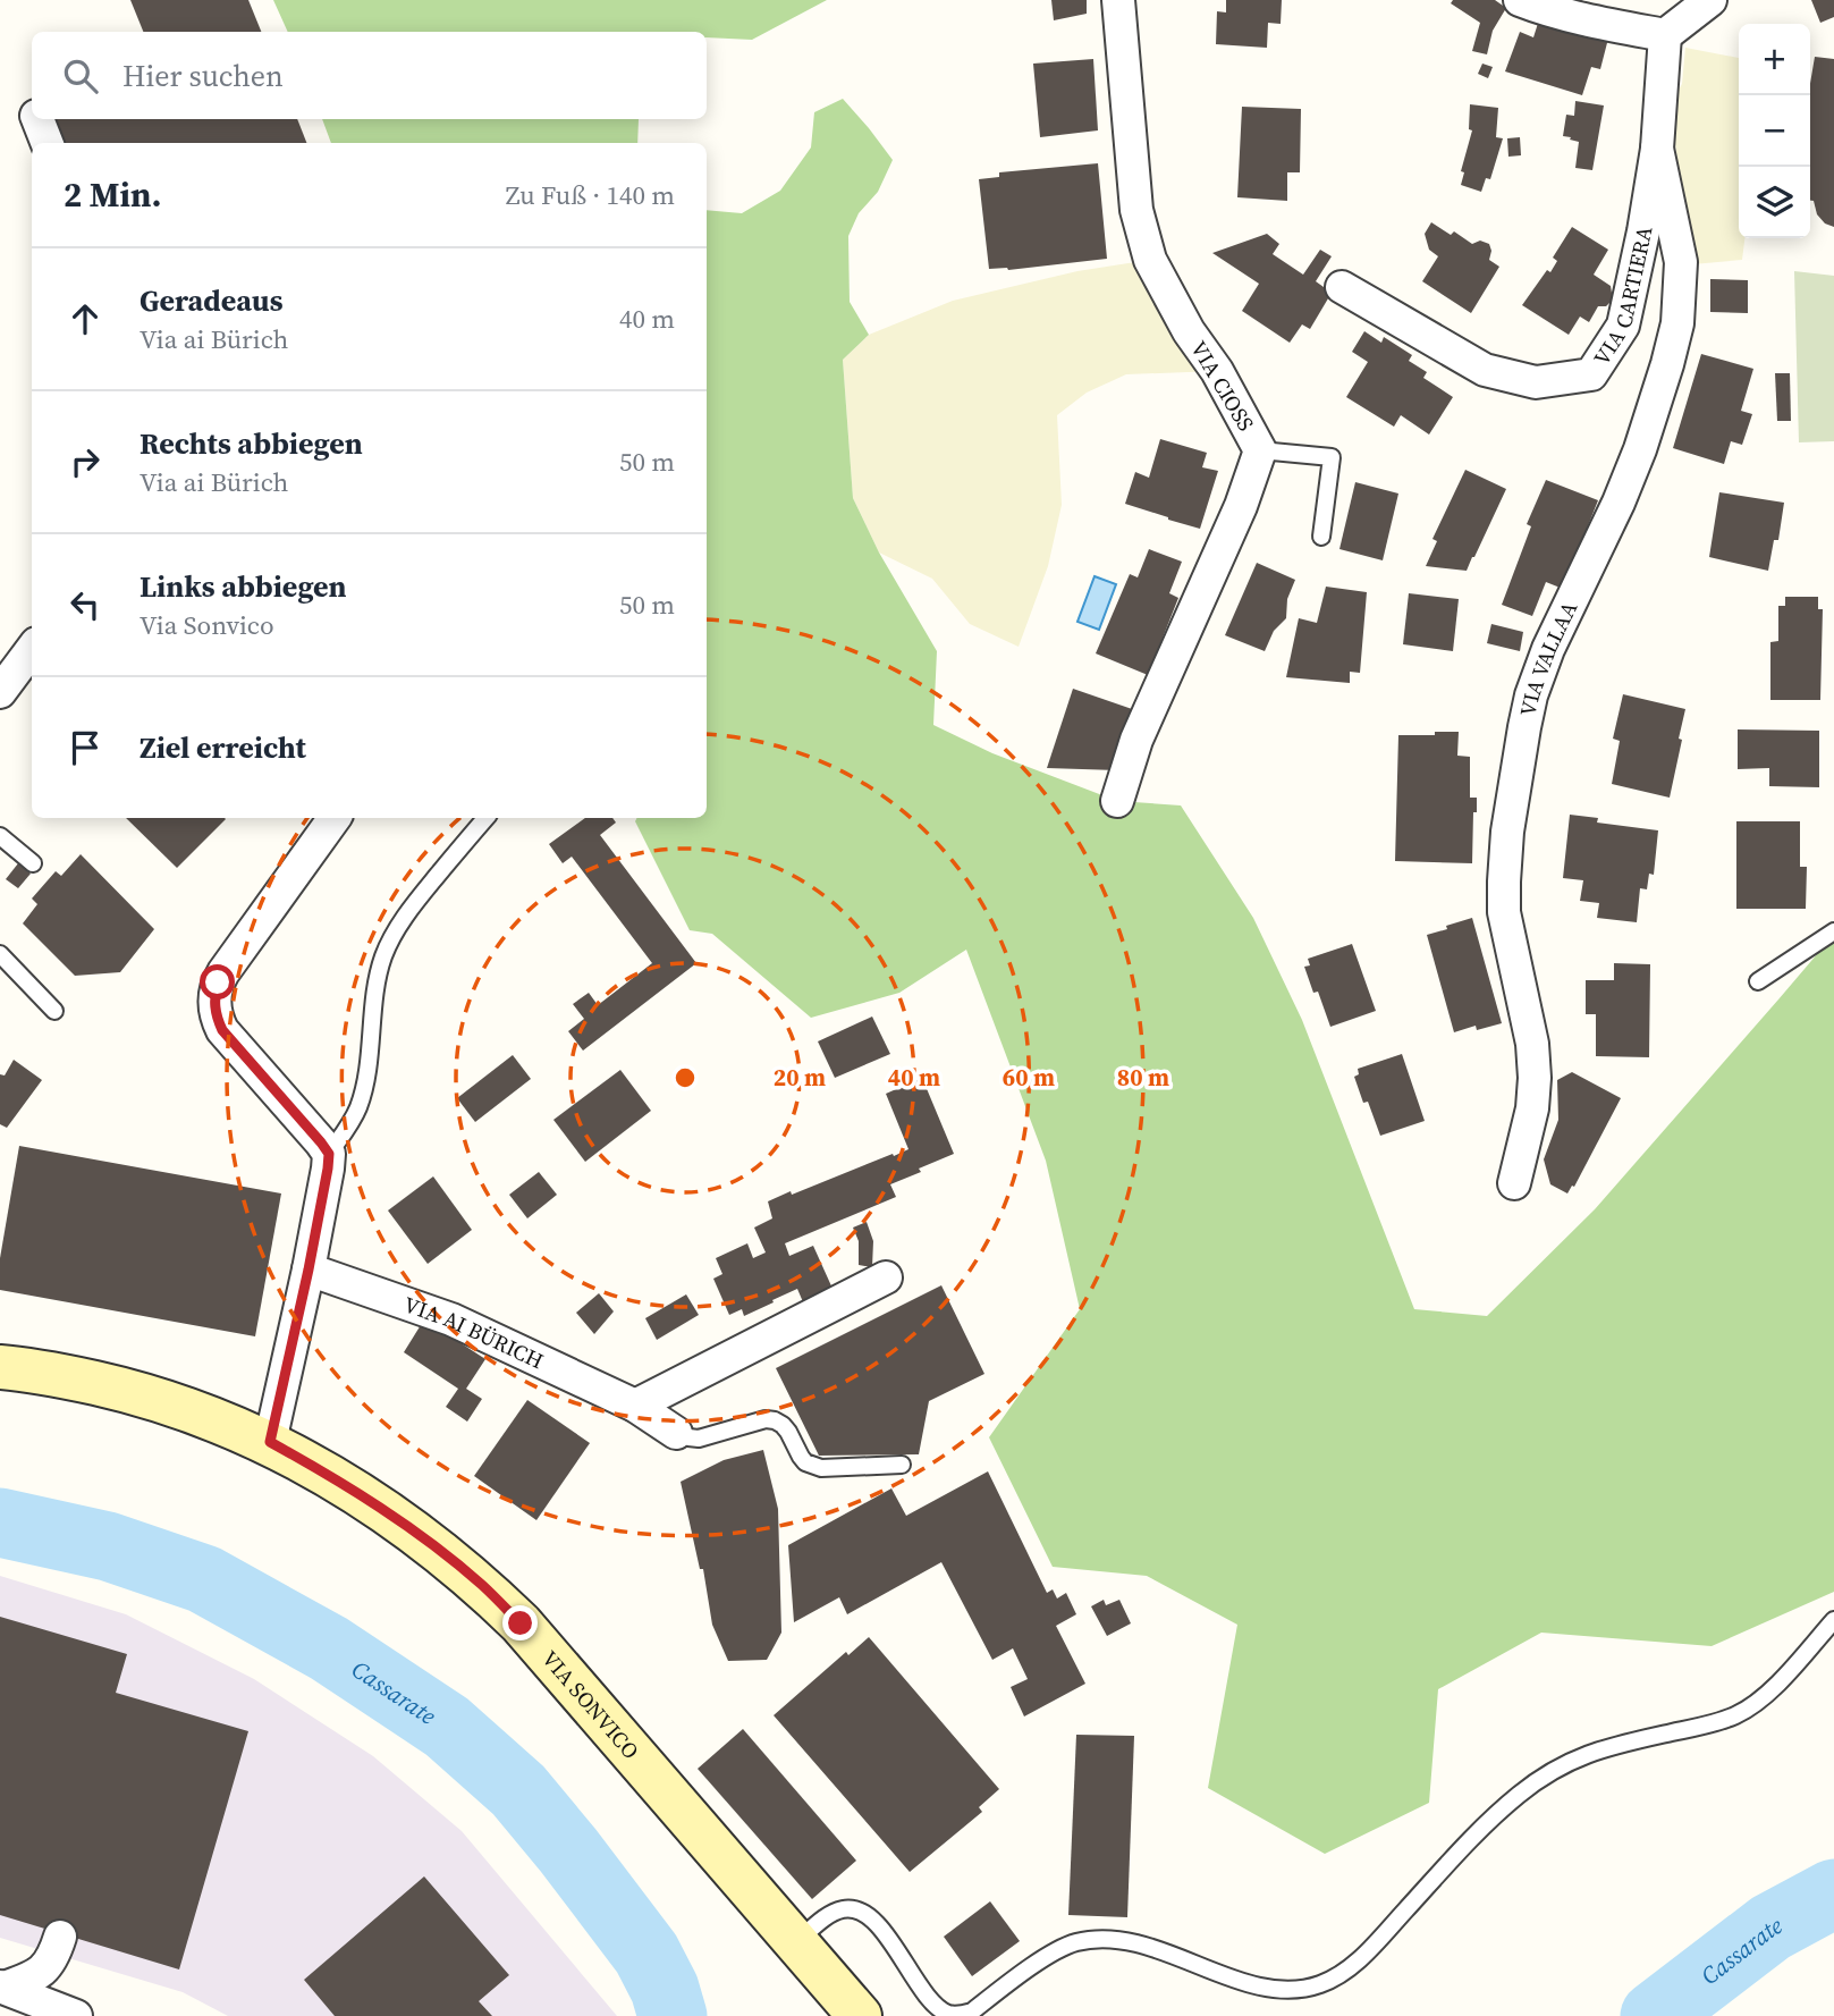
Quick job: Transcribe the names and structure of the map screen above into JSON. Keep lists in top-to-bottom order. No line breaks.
{"streets":{"street":["VIA CARTIERA","VIA CIOSS","VIA VALLAA","VIA AI BÜRICH","VIA SONVICO"]},"crossings":[["VIA CARTIERA","VIA VALLAA"]],"water":["Cassarate"],"page":{"map_buttons":["+","−"],"search":"Hier suchen","heading":["2 Min.","Zu Fuß · 140 m"],"list":[["Geradeaus","Via ai Bürich","40 m"],["Rechts abbiegen","Via ai Bürich","50 m"],["Links abbiegen","Via Sonvico","50 m"],"Ziel erreicht"]},"rings":["20 m","40 m","60 m","80 m"]}
